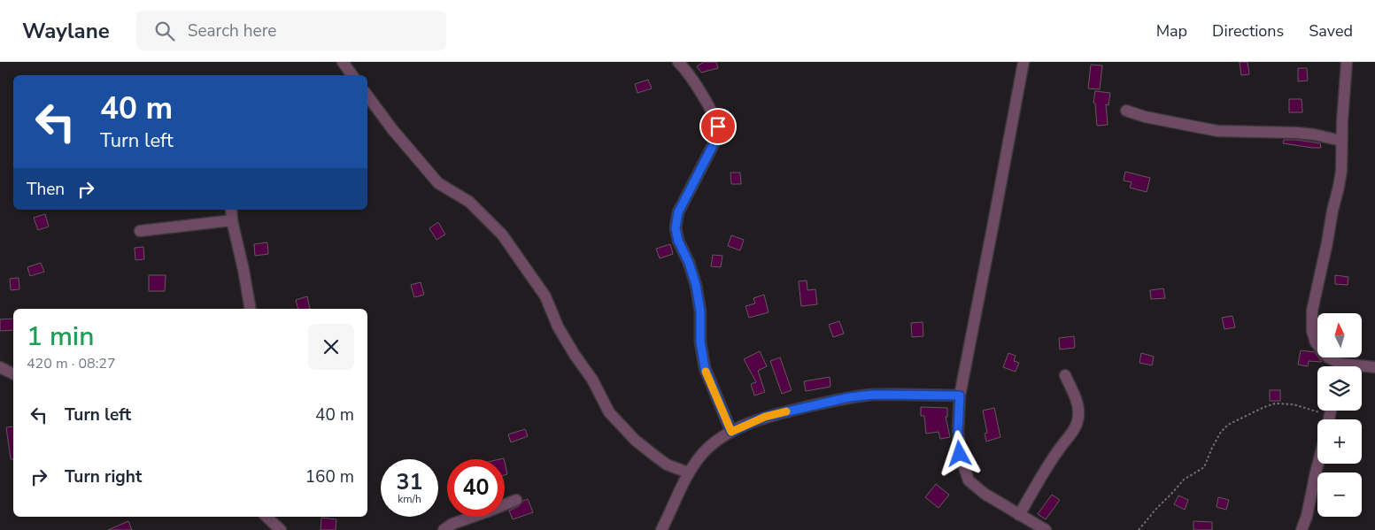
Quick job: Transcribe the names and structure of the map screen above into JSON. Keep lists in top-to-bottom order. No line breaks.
{"north":"top","page":{"header":"Waylane","search":"Search here","nav":["Map","Directions","Saved"],"turn":["40 m","Turn left"],"then":"Then","heading":["1 min","420 m · 08:27"],"map_buttons":["+","−"],"list":[{"name":"Turn left","value":"40 m"},{"name":"Turn right","value":"160 m"}],"speed":"31 km/h","limit":"40"}}
